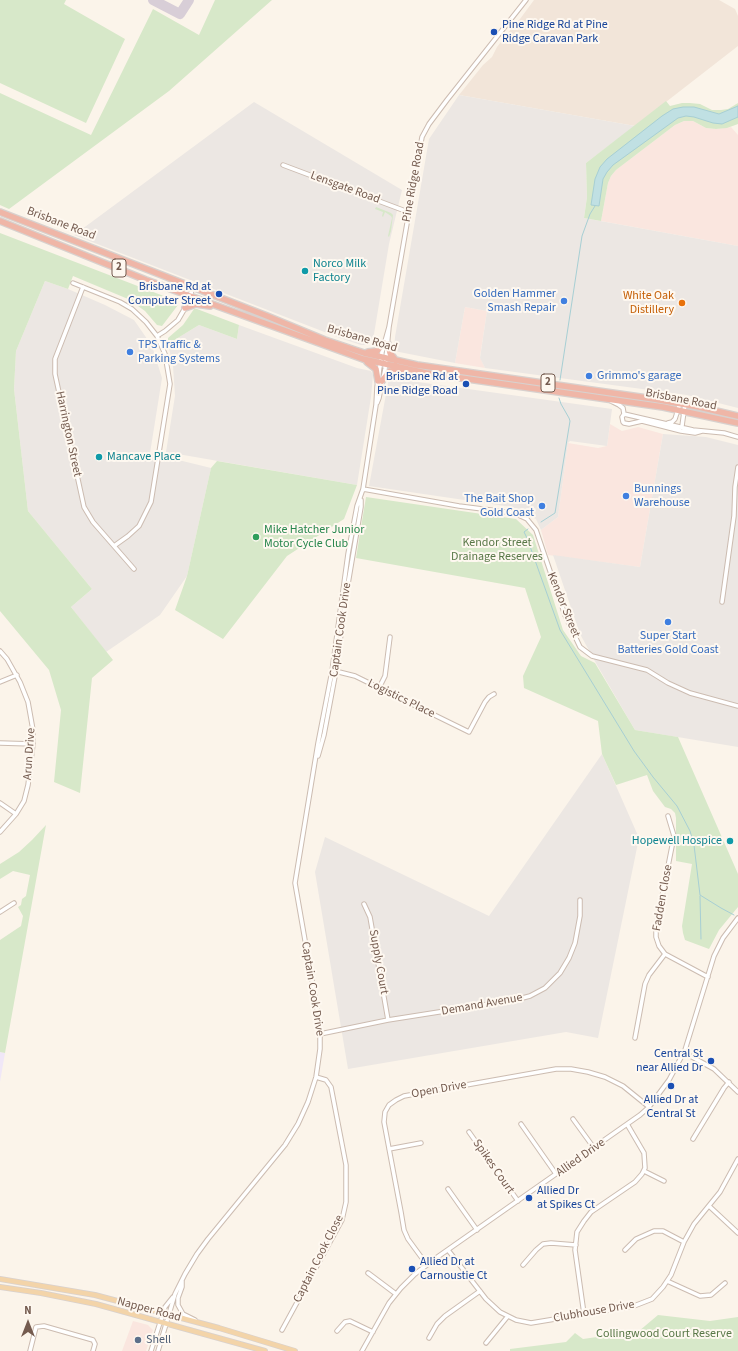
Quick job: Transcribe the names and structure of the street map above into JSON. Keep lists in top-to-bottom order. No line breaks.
{"streets":{"highway":["Brisbane Road","2"],"main road":["Napper Road"],"street":["Pine Ridge Road","Lensgate Road","Harrington Street","Kendor Street","Captain Cook Drive","Logistics Place","Arun Drive","Fadden Close","Supply Court","Demand Avenue","Open Drive","Allied Drive","Spikes Court","Captain Cook Close","Clubhouse Drive"]},"crossings":[["Pine Ridge Road","Lensgate Road"],["Pine Ridge Road","Brisbane Road"],["Pine Ridge Road","Captain Cook Drive"],["Brisbane Road","Captain Cook Drive"],["Kendor Street","Captain Cook Drive"],["Captain Cook Drive","Logistics Place"],["Captain Cook Drive","Demand Avenue"],["Captain Cook Drive","Captain Cook Close"],["Supply Court","Demand Avenue"],["Open Drive","Allied Drive"],["Allied Drive","Spikes Court"],["Allied Drive","Clubhouse Drive"]],"parks":["Kendor Street Drainage Reserves","Collingwood Court Reserve"],"places":["Pine Ridge Rd at Pine Ridge Caravan Park","Norco Milk Factory","Brisbane Rd at Computer Street","Golden Hammer Smash Repair","White Oak Distillery","TPS Traffic & Parking Systems","Grimmo's garage","Brisbane Rd at Pine Ridge Road","Mancave Place","Bunnings Warehouse","The Bait Shop Gold Coast","Mike Hatcher Junior Motor Cycle Club","Super Start Batteries Gold Coast","Hopewell Hospice","Central St near Allied Dr","Allied Dr at Central St","Allied Dr at Spikes Ct","Allied Dr at Carnoustie Ct","Shell"],"north":"top"}
